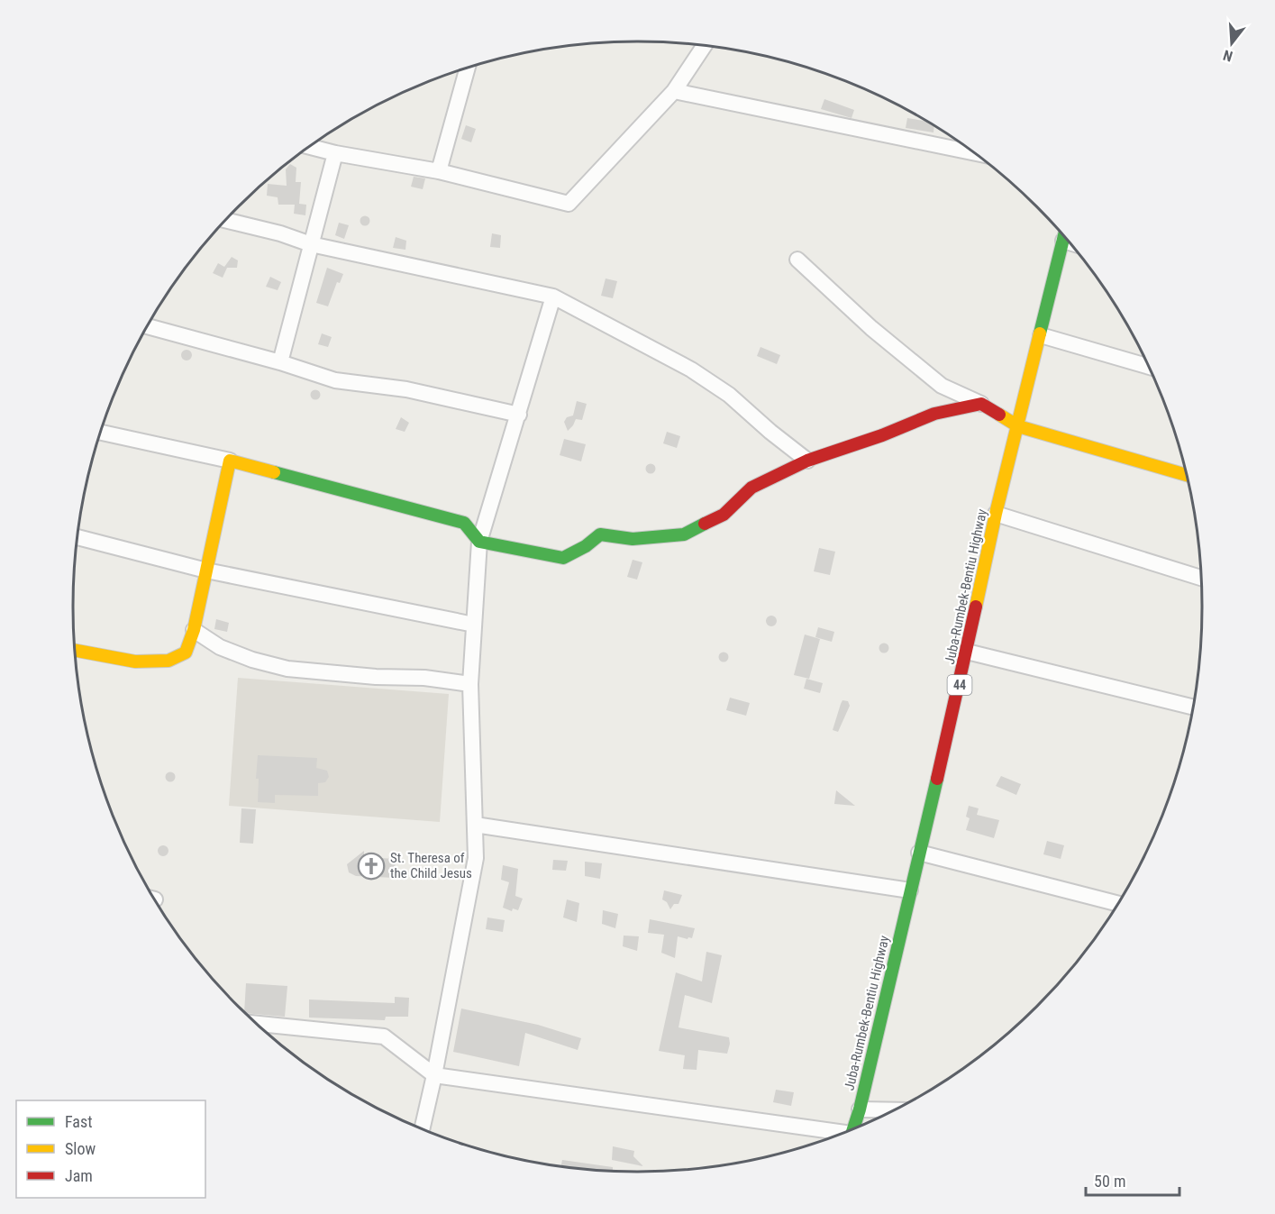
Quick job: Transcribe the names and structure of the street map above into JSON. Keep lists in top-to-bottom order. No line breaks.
{"streets":{"street":["Juba-Rumbek-Bentiu Highway","44"]},"places":{"church":["St. Theresa of the Child Jesus"]},"legend":["Fast","Slow","Jam"],"scale_bar":"50 m","north":"bottom"}
